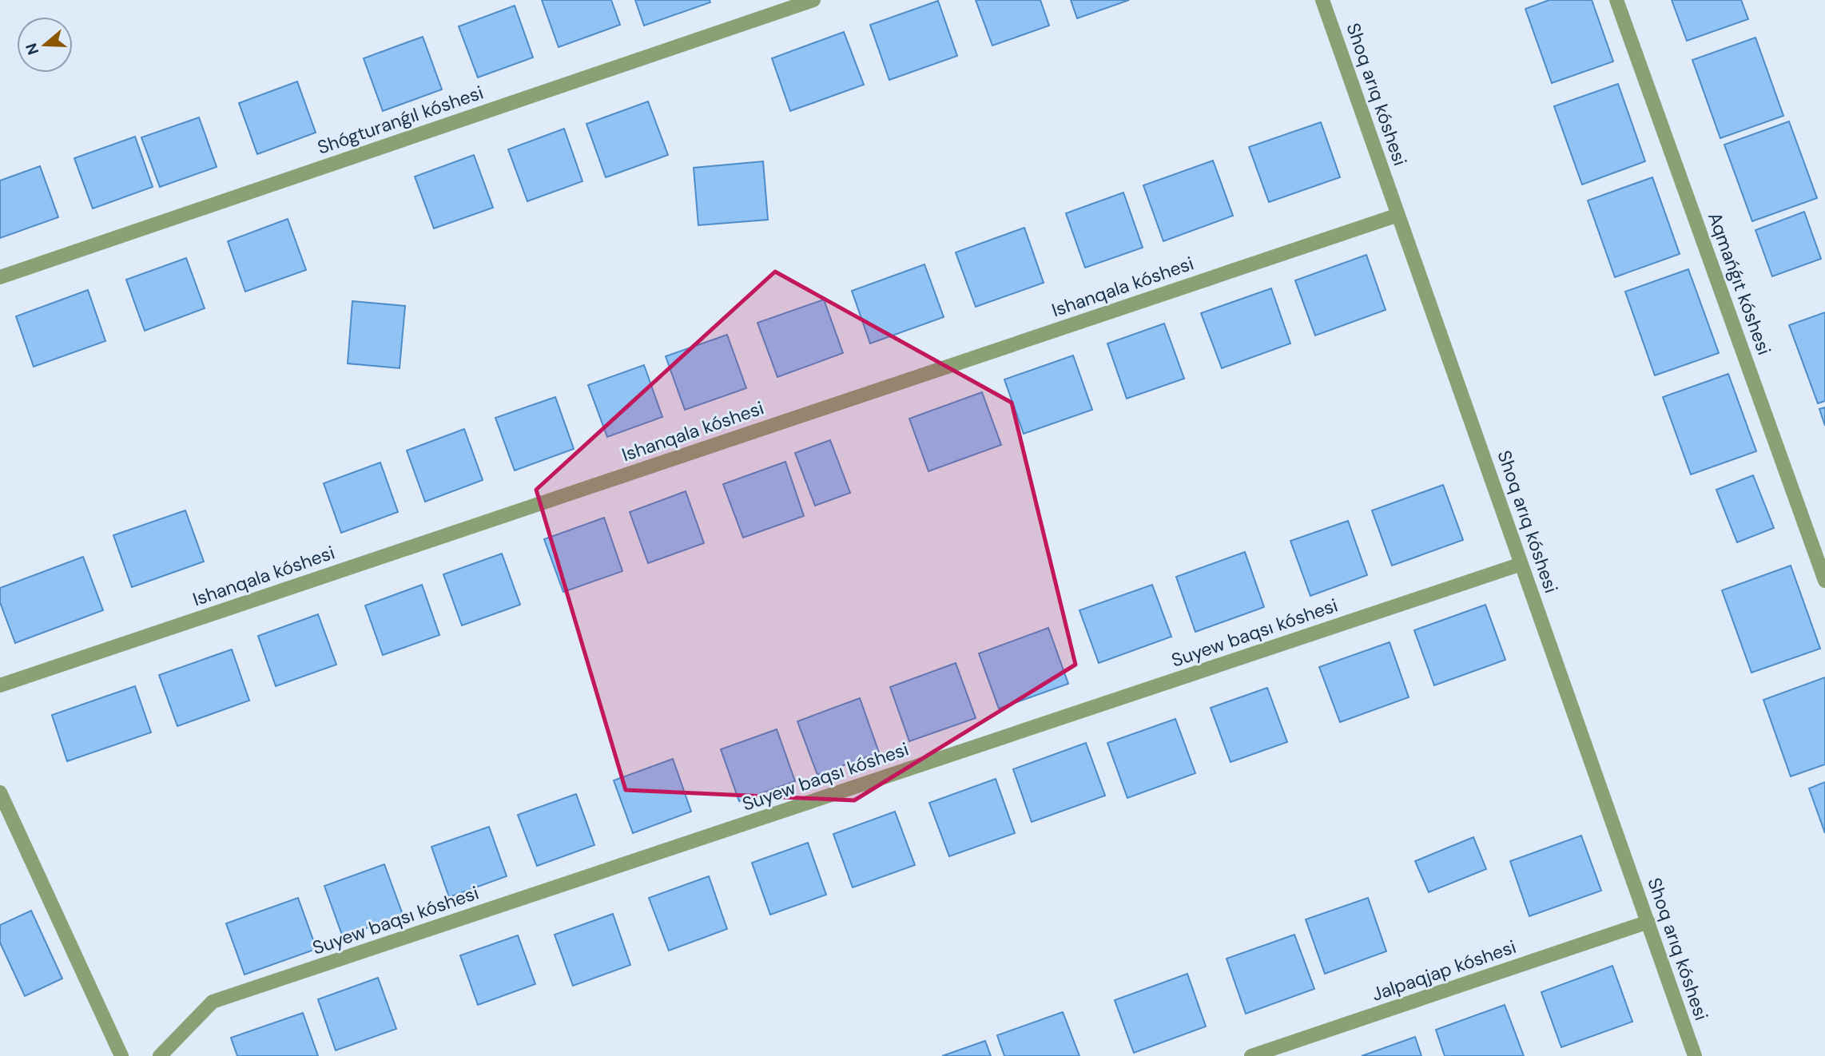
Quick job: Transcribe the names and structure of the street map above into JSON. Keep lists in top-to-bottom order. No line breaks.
{"streets":{"street":["Shoq arıq kóshesi","Shógturanǵıl kóshesi","Aqmańǵıt kóshesi","Ishanqala kóshesi","Suyew baqsı kóshesi","Jalpaqjap kóshesi"]},"crossings":[["Shoq arıq kóshesi","Ishanqala kóshesi"],["Shoq arıq kóshesi","Suyew baqsı kóshesi"],["Shoq arıq kóshesi","Jalpaqjap kóshesi"]],"north":"left"}
